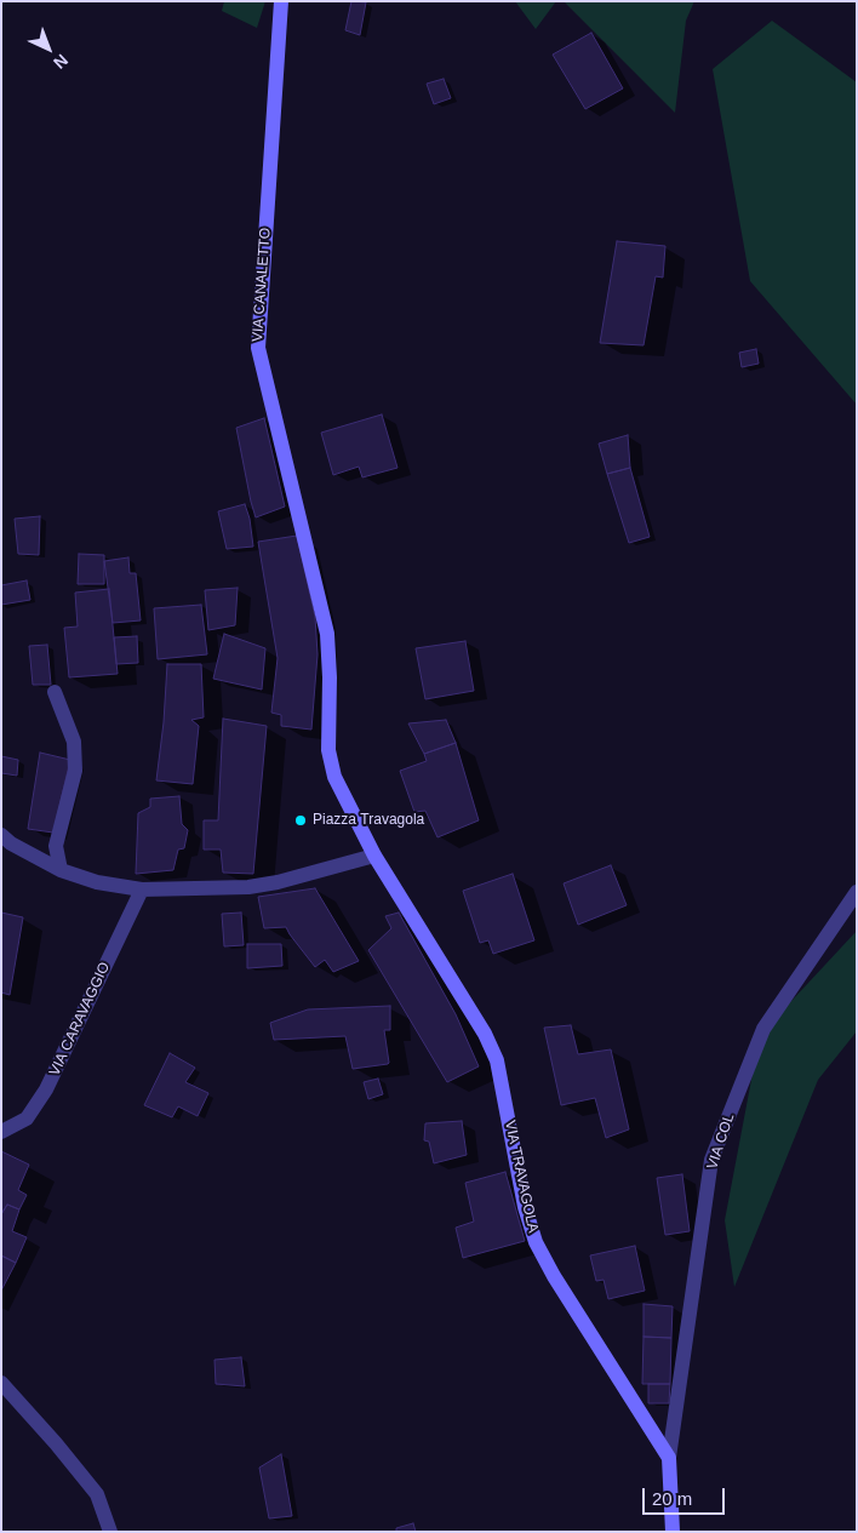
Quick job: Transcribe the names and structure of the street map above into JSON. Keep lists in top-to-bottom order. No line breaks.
{"streets":{"street":["VIA CANALETTO","VIA CARAVAGGIO","VIA COL","VIA TRAVAGOLA"]},"crossings":[["VIA CANALETTO","VIA TRAVAGOLA"],["VIA COL","VIA TRAVAGOLA"]],"places":["Piazza Travagola"],"scale_bar":"20 m","north":"bottom right"}
